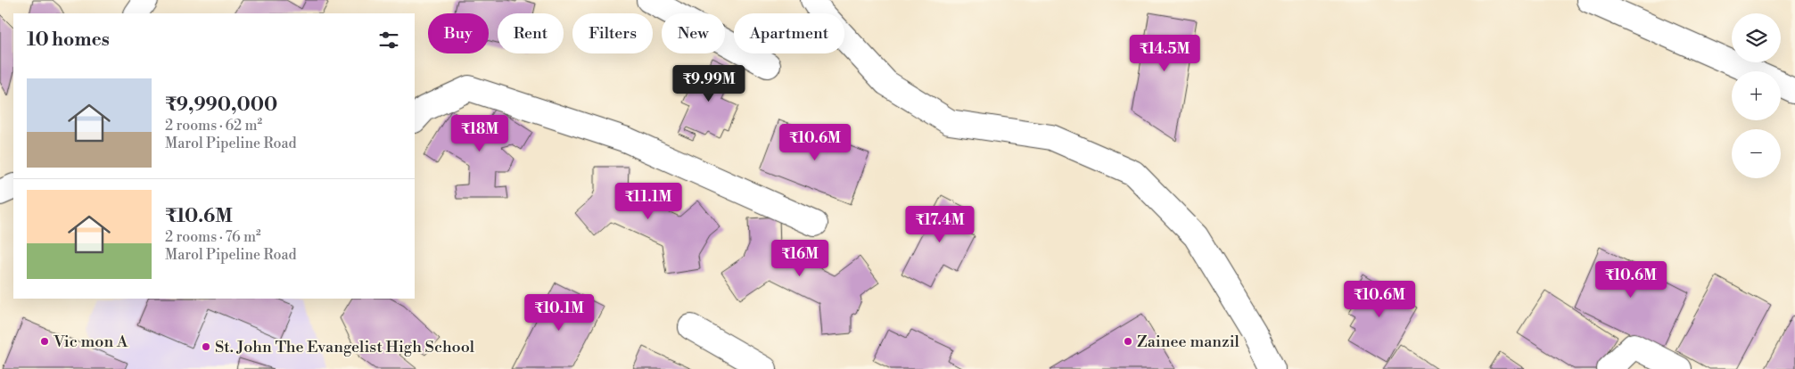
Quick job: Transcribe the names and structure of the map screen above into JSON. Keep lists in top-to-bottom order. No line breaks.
{"places":["Vic mon A","Zainee manzil","St. John The Evangelist High School"],"page":{"map_buttons":["+","−"],"chip":["Buy","Rent","Filters","New","Apartment"],"heading":"10 homes","price":["₹14.5M","₹9.99M","₹18M","₹10.6M","₹11.1M","₹17.4M","₹16M","₹10.6M","₹10.6M","₹10.1M"],"list":[{"name":"₹9,990,000","note":"2 rooms · 62 m² · Marol Pipeline Road"},{"name":"₹10.6M","note":"2 rooms · 76 m² · Marol Pipeline Road"}]}}
